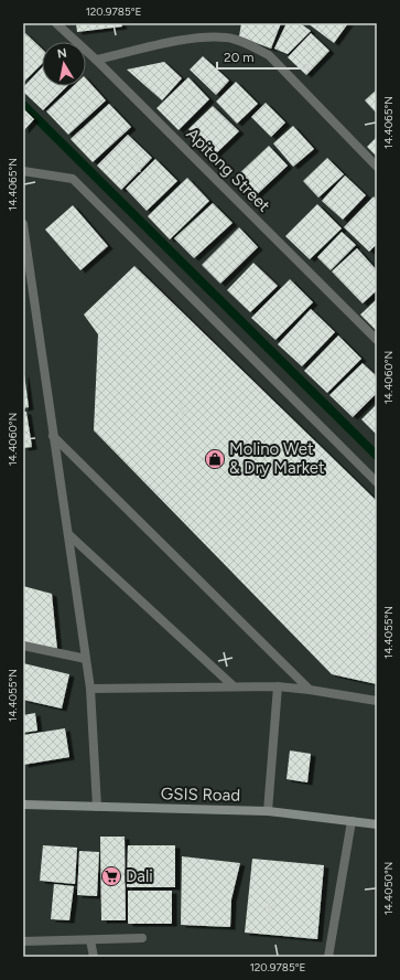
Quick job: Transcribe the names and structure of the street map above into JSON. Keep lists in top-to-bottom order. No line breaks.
{"streets":{"main road":["GSIS Road"],"street":["Apitong Street"]},"places":{"shop":["Molino Wet & Dry Market"],"supermarket":["Dali"]},"scale_bar":"20 m","north":"top","coordinates":["120.9785°E","14.4065°N","14.4060°N","14.4055°N","14.4050°N"]}
